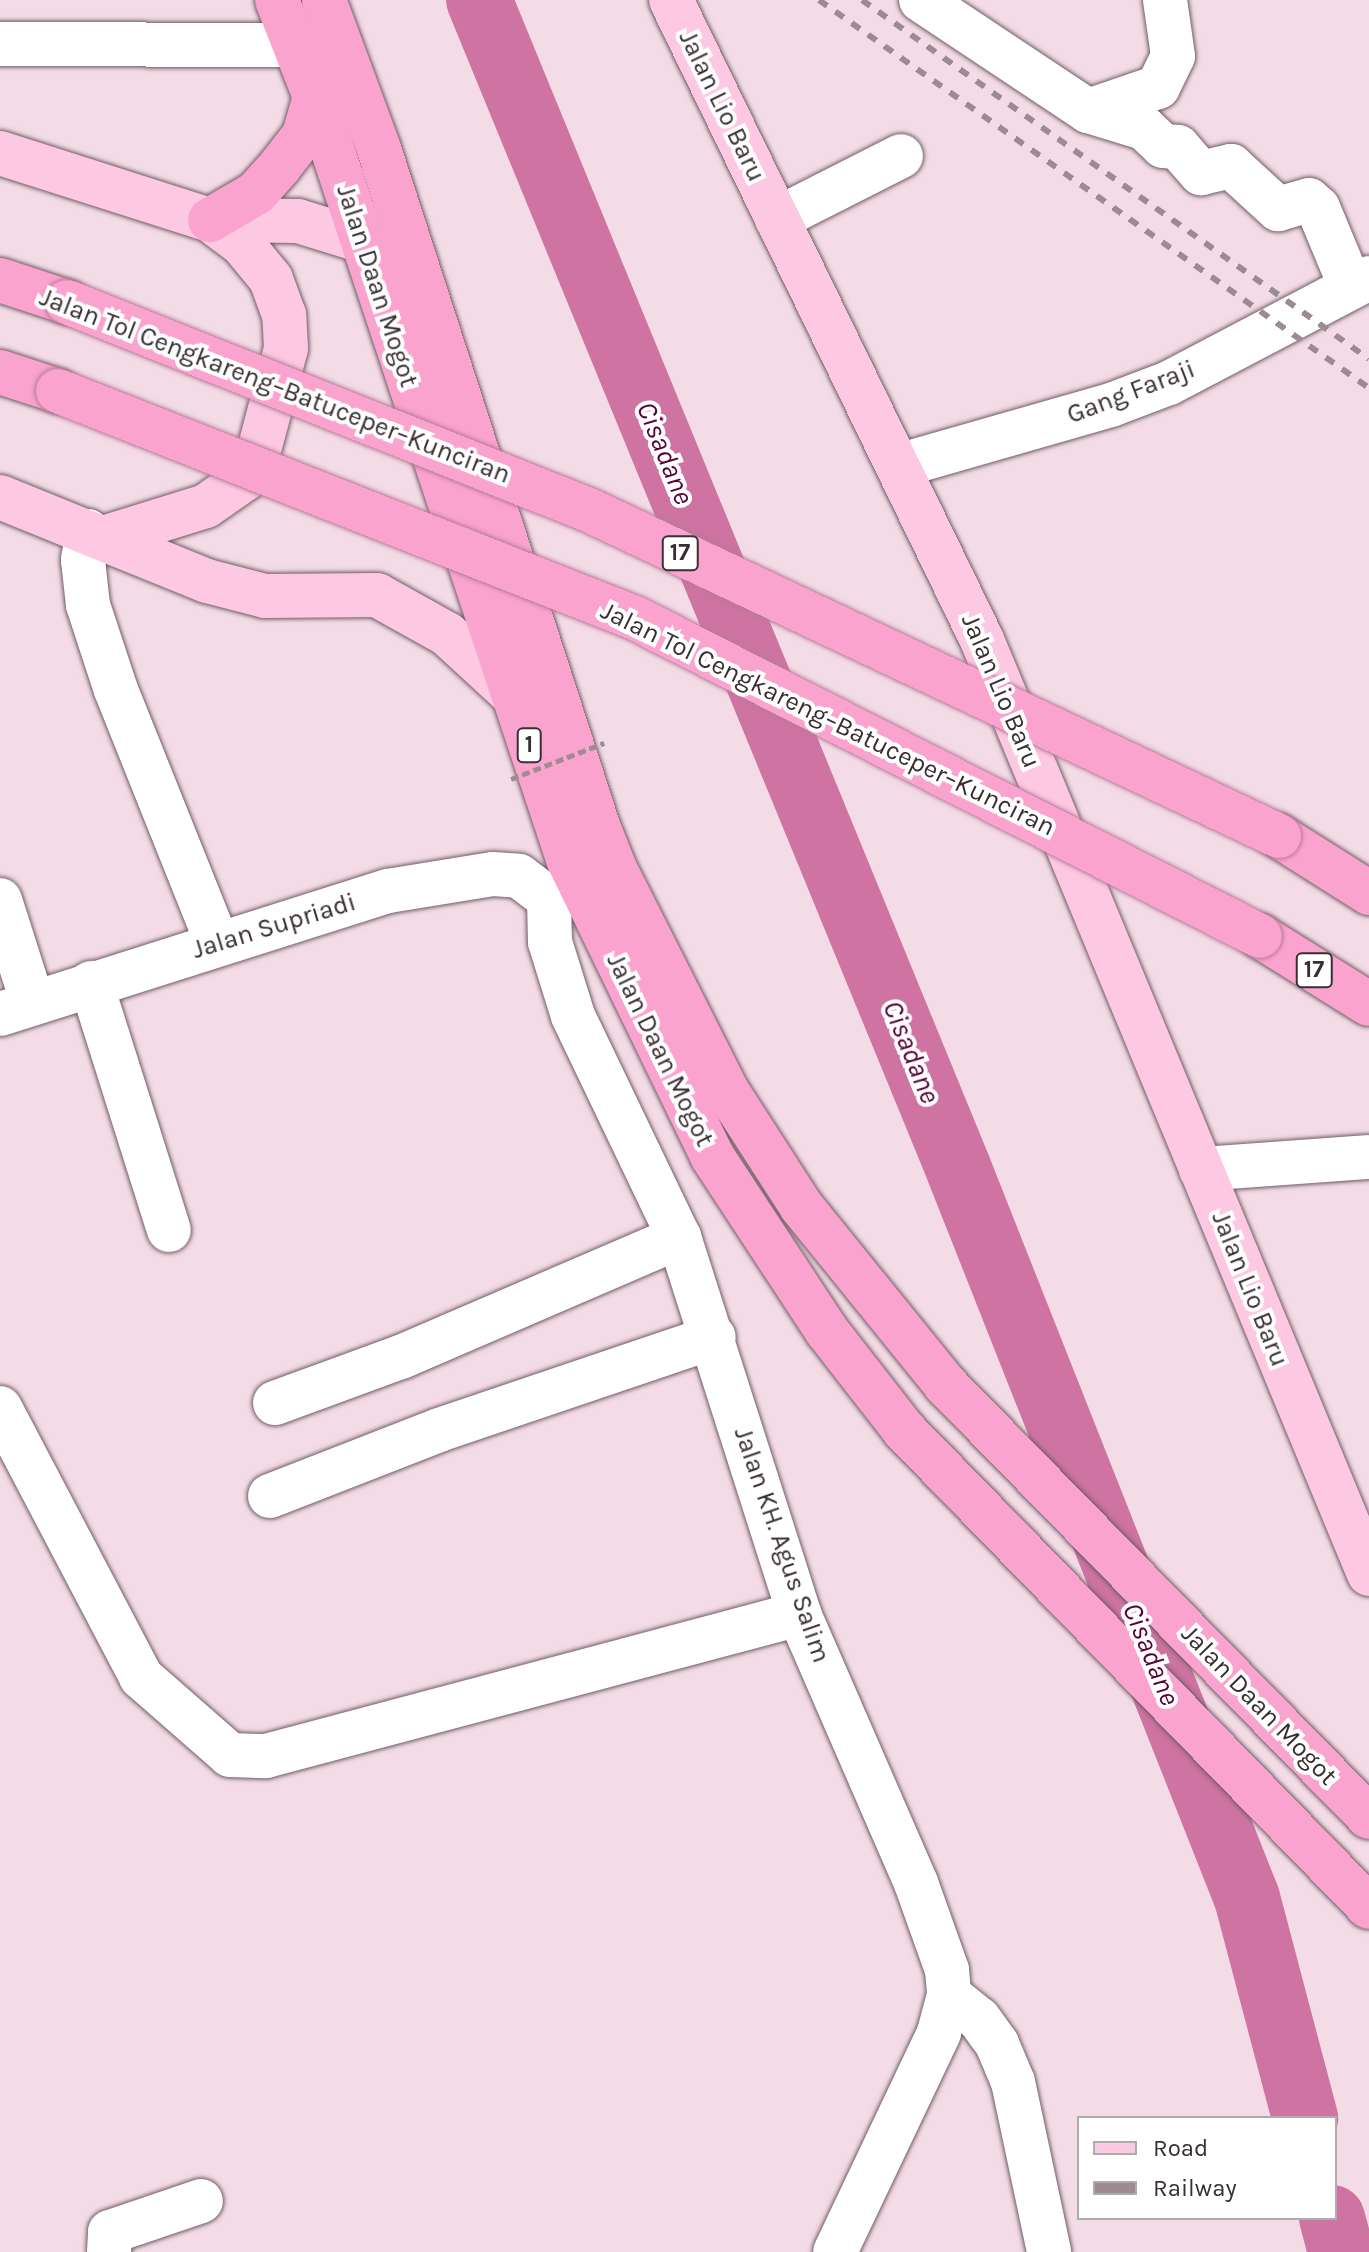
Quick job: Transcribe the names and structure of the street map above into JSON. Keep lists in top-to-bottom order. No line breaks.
{"streets":{"highway":["Jalan Daan Mogot","Jalan Tol Cengkareng–Batuceper–Kunciran","17","1"],"main road":["Jalan Lio Baru"],"street":["Gang Faraji","Jalan Supriadi","Jalan KH. Agus Salim"]},"crossings":[["Jalan Lio Baru","Gang Faraji"],["Jalan Daan Mogot","Jalan Supriadi"],["Jalan Daan Mogot","Jalan KH. Agus Salim"],["Jalan Supriadi","Jalan KH. Agus Salim"]],"water":["Cisadane"],"legend":["Road","Railway"]}
